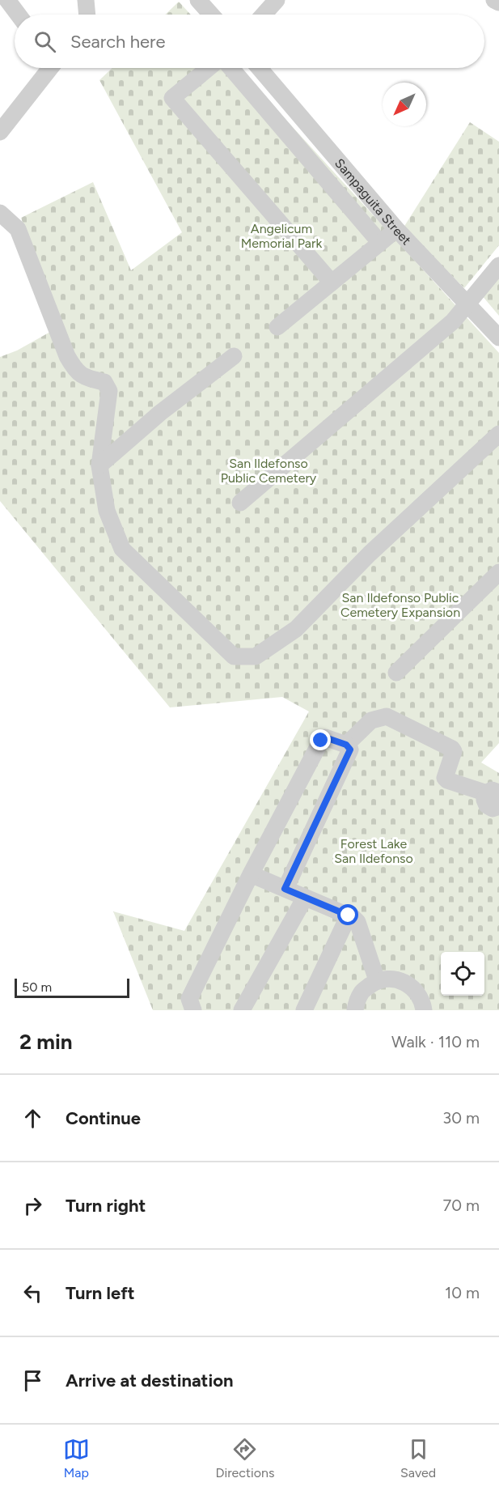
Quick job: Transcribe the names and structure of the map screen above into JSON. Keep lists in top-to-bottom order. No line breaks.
{"streets":{"street":["Sampaguita Street"]},"parks":["Angelicum Memorial Park","San Ildefonso Public Cemetery","San Ildefonso Public Cemetery Expansion","Forest Lake San Ildefonso"],"scale_bar":"50 m","north":"bottom left","page":{"search":"Search here","scale":"50 m","heading":["2 min","Walk · 110 m"],"list":[["Continue","30 m"],["Turn right","70 m"],["Turn left","10 m"],"Arrive at destination"],"nav":["Map","Directions","Saved"]}}
